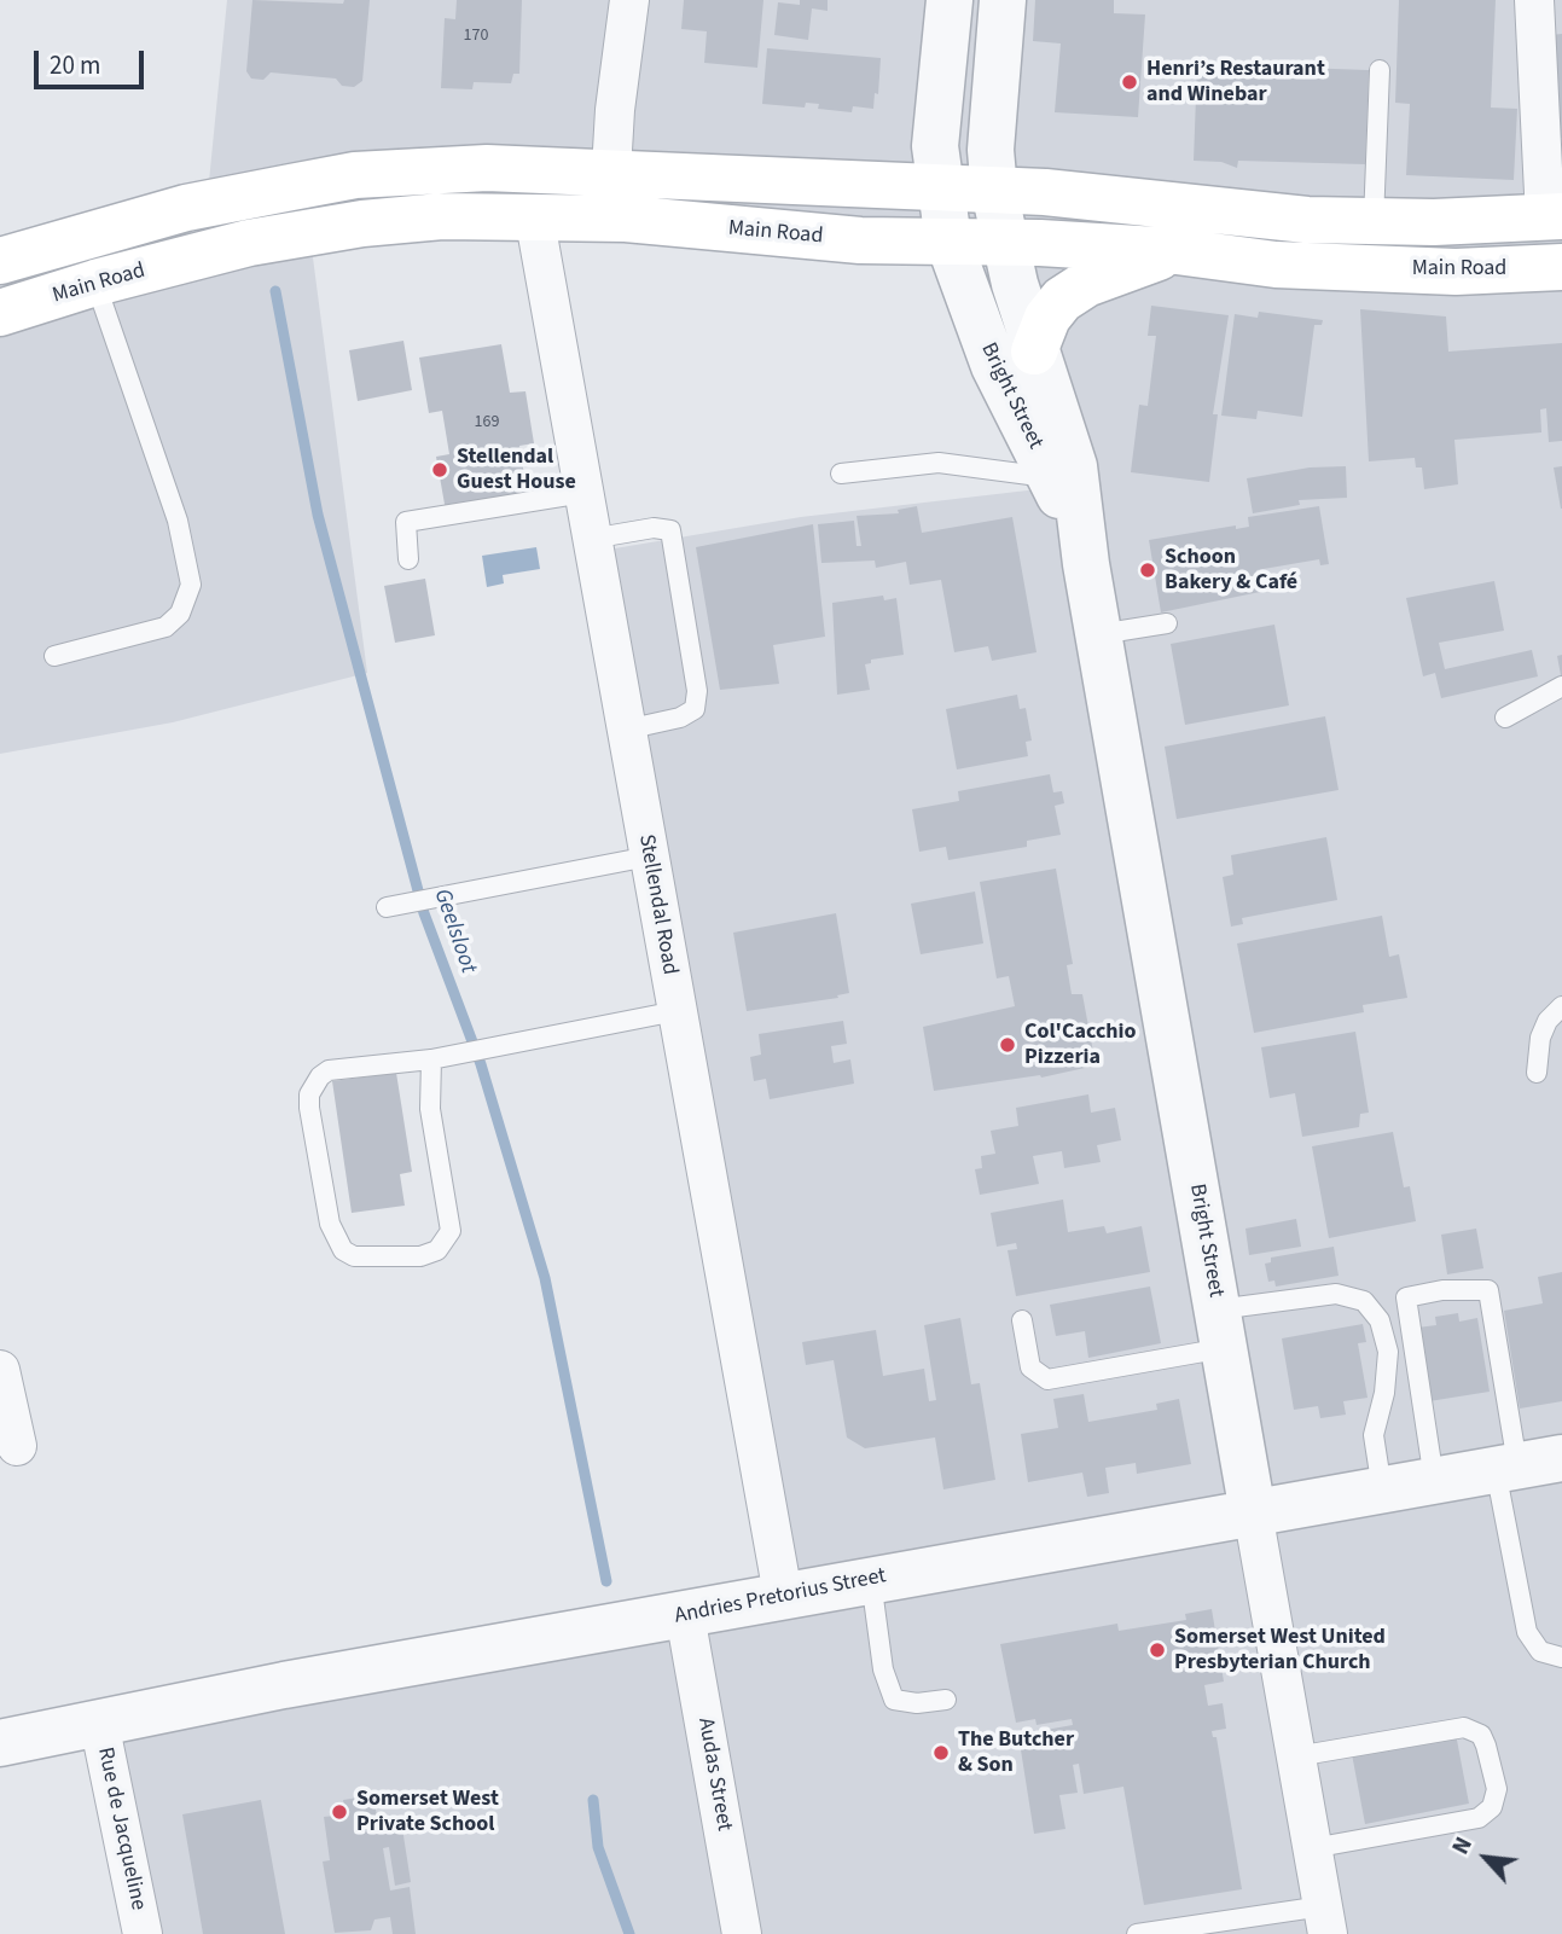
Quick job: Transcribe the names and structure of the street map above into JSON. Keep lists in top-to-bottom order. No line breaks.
{"streets":{"main road":["Main Road"],"street":["Bright Street","Stellendal Road","Andries Pretorius Street","Audas Street","Rue de Jacqueline"]},"crossings":[["Main Road","Bright Street"],["Main Road","Stellendal Road"],["Bright Street","Andries Pretorius Street"],["Stellendal Road","Andries Pretorius Street"],["Andries Pretorius Street","Audas Street"],["Andries Pretorius Street","Rue de Jacqueline"]],"water":["Geelsloot"],"places":["Henri’s Restaurant and Winebar","Stellendal Guest House","Schoon Bakery & Café","Col'Cacchio Pizzeria","Somerset West United Presbyterian Church","The Butcher & Son","Somerset West Private School"],"house_numbers":["170","169"],"scale_bar":"20 m","north":"top left"}
